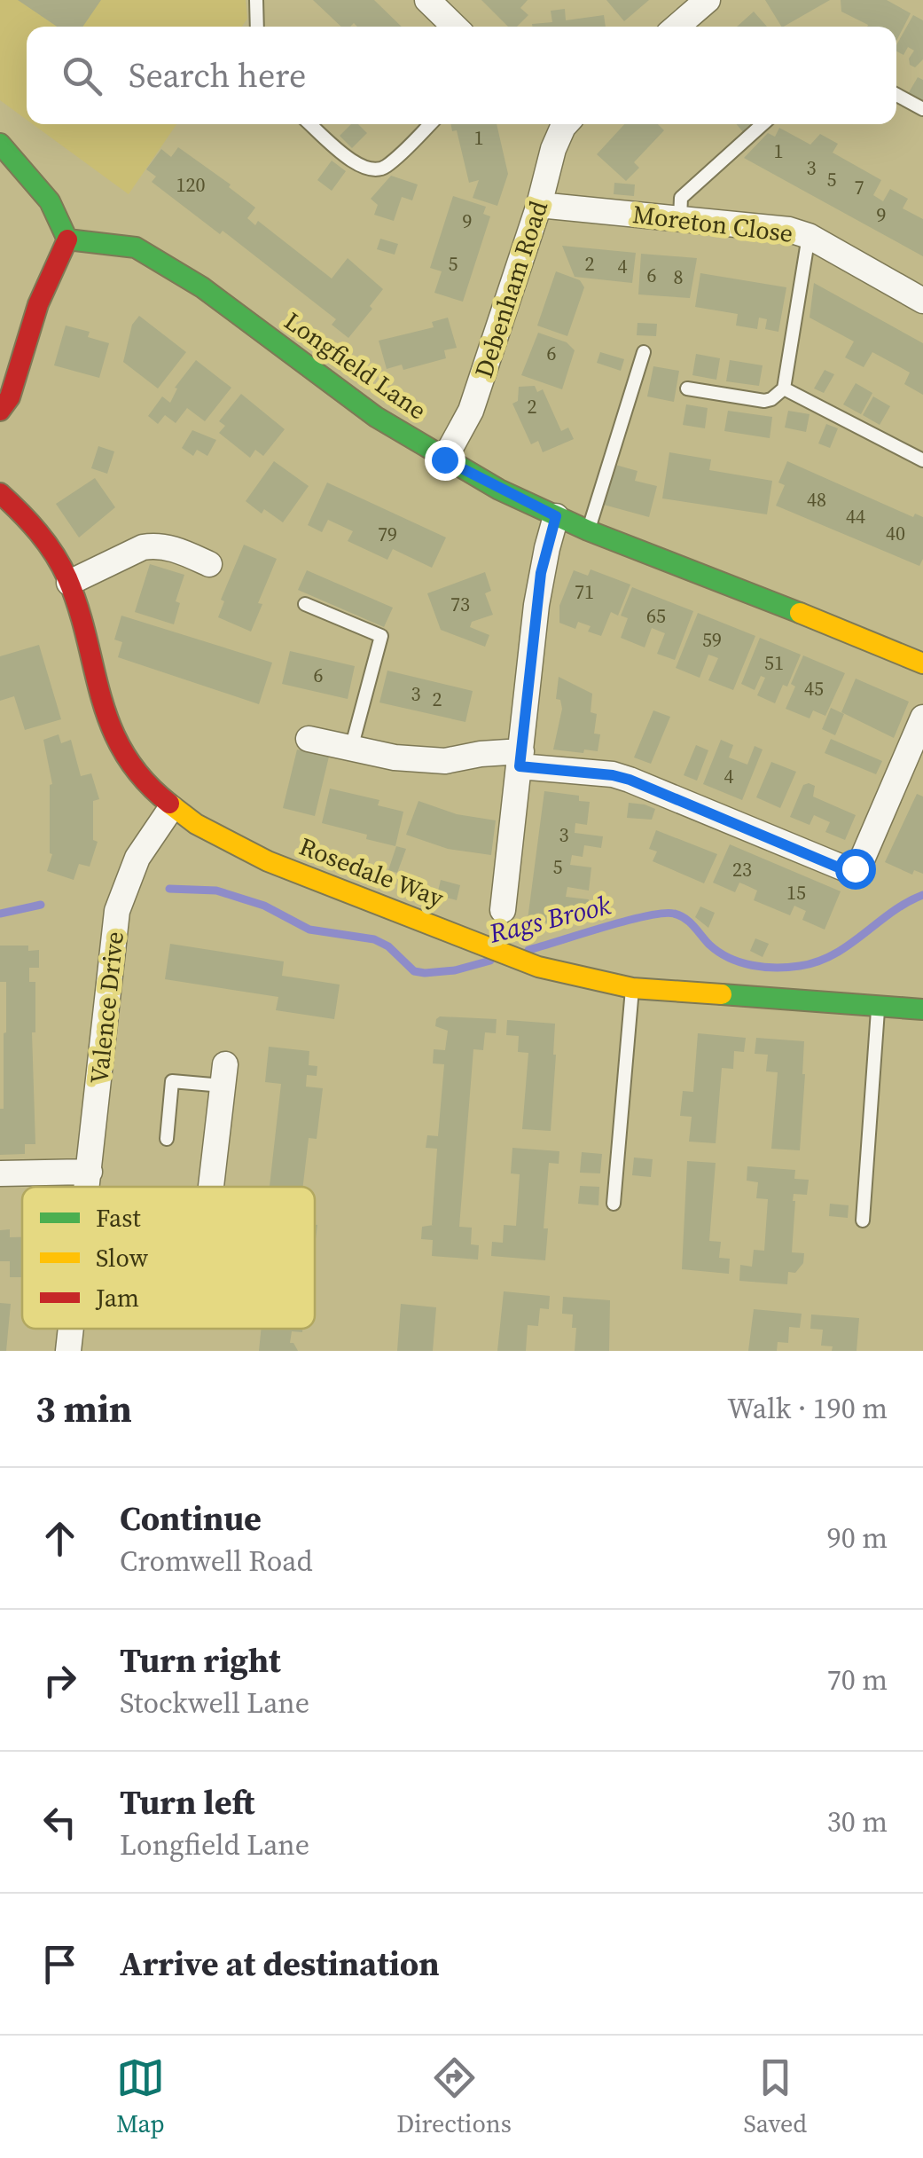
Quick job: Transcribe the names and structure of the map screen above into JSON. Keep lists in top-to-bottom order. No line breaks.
{"streets":{"street":["Moreton Close","Debenham Road","Longfield Lane","Rosedale Way","Valence Drive"]},"crossings":[["Moreton Close","Debenham Road"],["Debenham Road","Longfield Lane"],["Rosedale Way","Valence Drive"]],"water":["Rags Brook"],"house_numbers":["1","1","3","5","120","7","9","9","5","2","4","6","8","6","2","48","44","40","79","71","73","65","59","51","6","45","3","2","4","3","5","23","15"],"legend":["Fast","Slow","Jam"],"page":{"search":"Search here","heading":["3 min","Walk · 190 m"],"list":[["Continue","Cromwell Road","90 m"],["Turn right","Stockwell Lane","70 m"],["Turn left","Longfield Lane","30 m"],"Arrive at destination"],"nav":["Map","Directions","Saved"]}}
